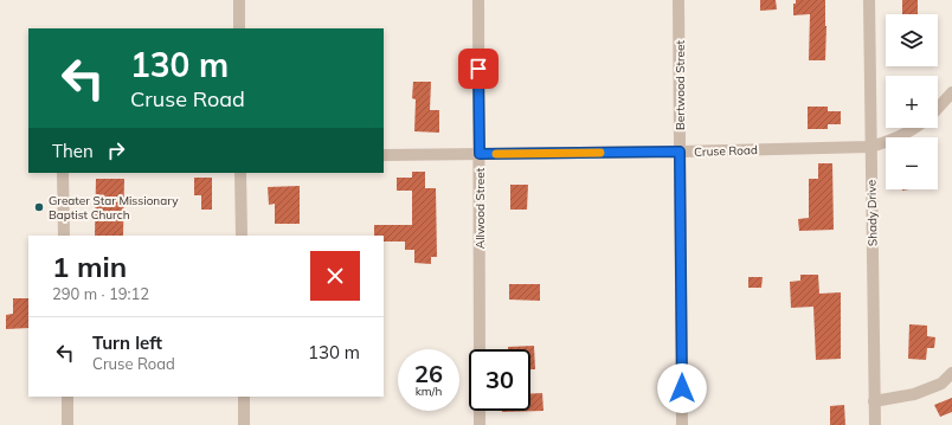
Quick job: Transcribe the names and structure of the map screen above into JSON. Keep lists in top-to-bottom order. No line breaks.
{"streets":{"street":["Bertwood Street","Cruse Road","Allwood Street","Shady Drive"]},"crossings":[["Bertwood Street","Cruse Road"],["Cruse Road","Allwood Street"],["Cruse Road","Shady Drive"]],"places":["Greater Star Missionary Baptist Church"],"page":{"map_buttons":["+","−"],"turn":["130 m","Cruse Road"],"then":"Then","heading":["1 min","290 m · 19:12"],"list":[{"name":"Turn left","note":"Cruse Road","value":"130 m"}],"speed":"26 km/h","limit":"30"}}
